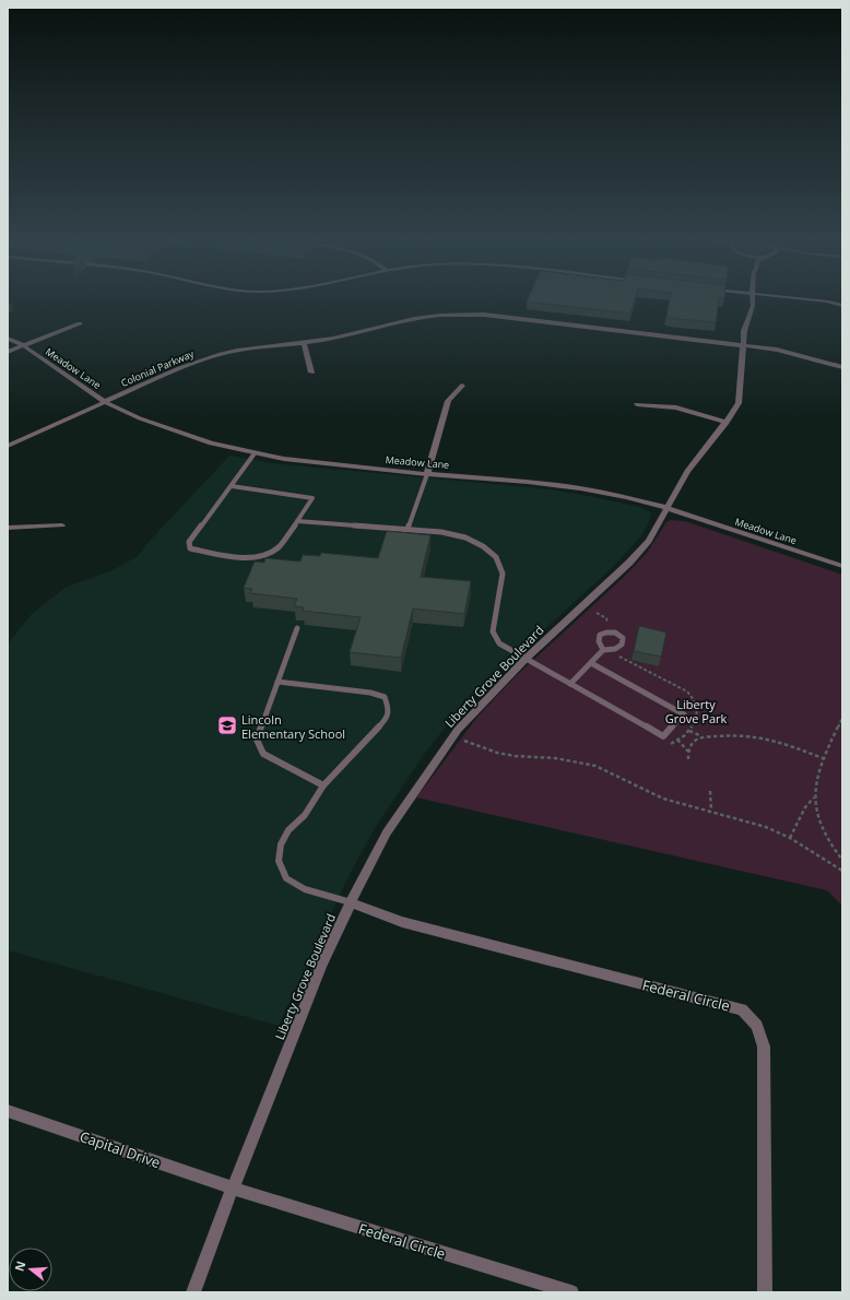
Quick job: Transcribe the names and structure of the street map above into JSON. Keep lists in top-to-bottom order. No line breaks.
{"streets":{"street":["Meadow Lane","Colonial Parkway","Liberty Grove Boulevard","Federal Circle","Capital Drive"]},"crossings":[["Meadow Lane","Colonial Parkway"],["Meadow Lane","Liberty Grove Boulevard"],["Colonial Parkway","Liberty Grove Boulevard"],["Liberty Grove Boulevard","Federal Circle"],["Liberty Grove Boulevard","Capital Drive"],["Federal Circle","Capital Drive"]],"parks":["Liberty Grove Park"],"places":{"school or university":["Lincoln Elementary School"]},"north":"left"}
